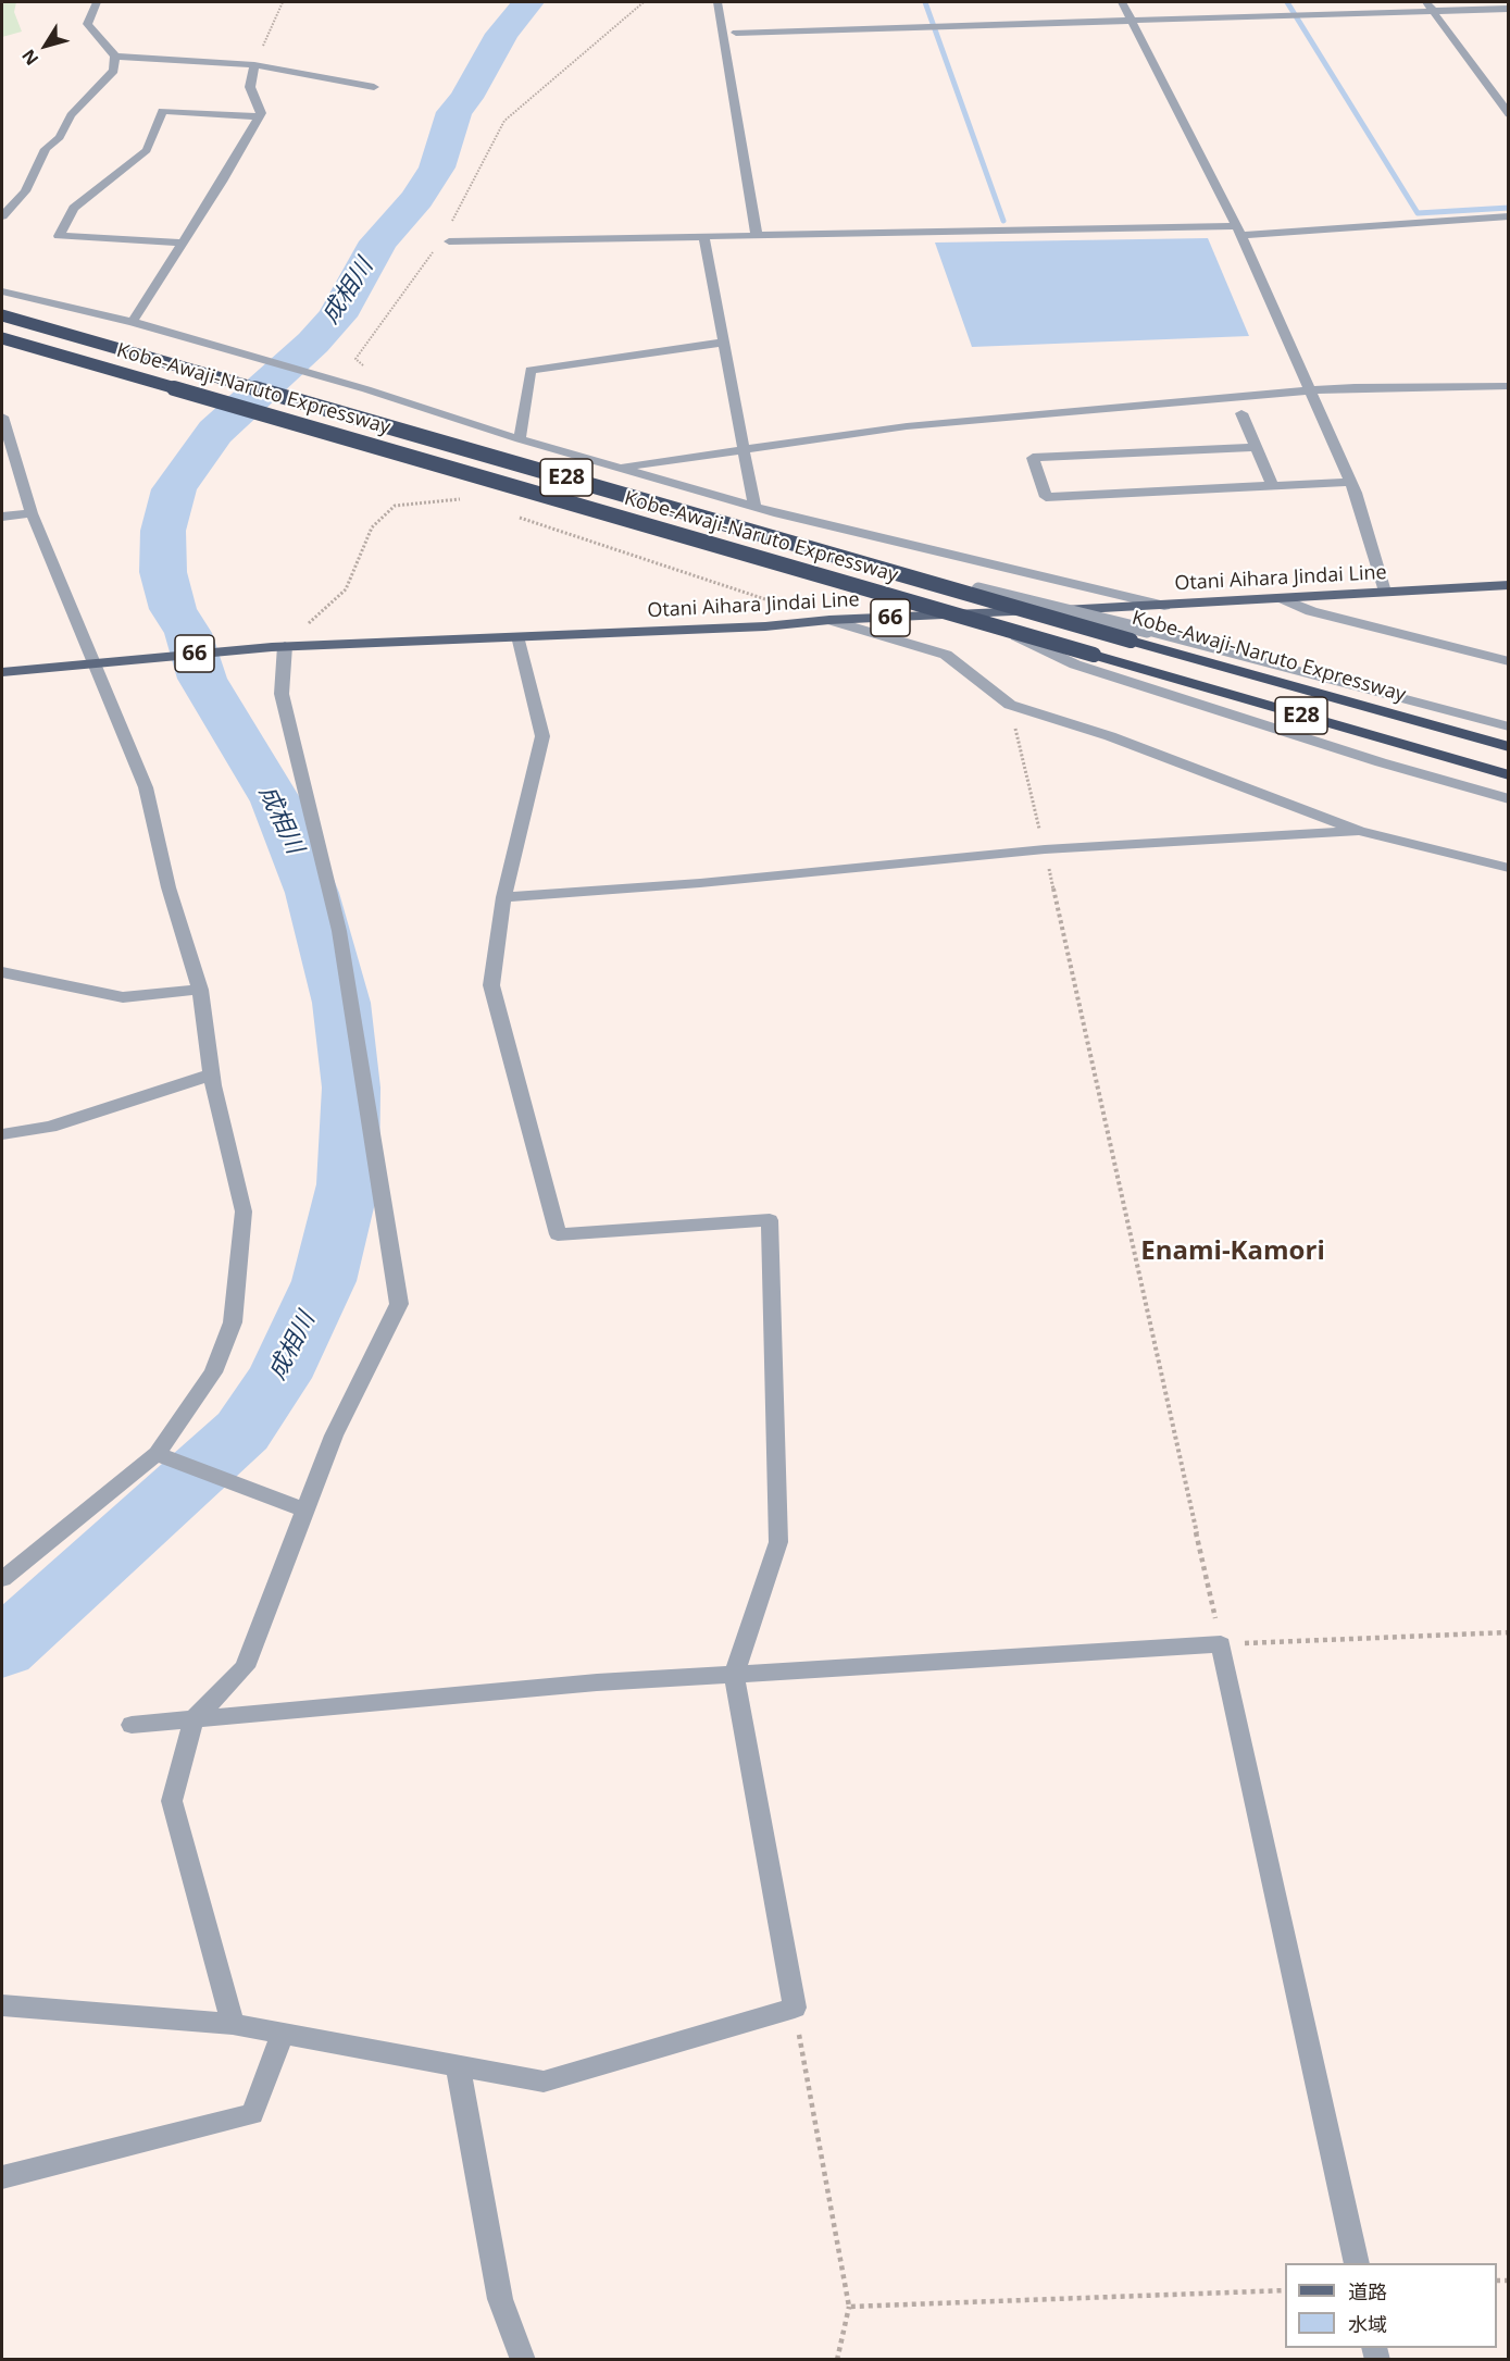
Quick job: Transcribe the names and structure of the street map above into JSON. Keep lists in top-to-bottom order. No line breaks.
{"streets":{"highway":["Kobe-Awaji-Naruto Expressway","E28"],"main road":["Otani Aihara Jindai Line","66"]},"districts":["Enami-Kamori"],"water":["成相川"],"legend":["道路","水域"],"north":"bottom left"}
